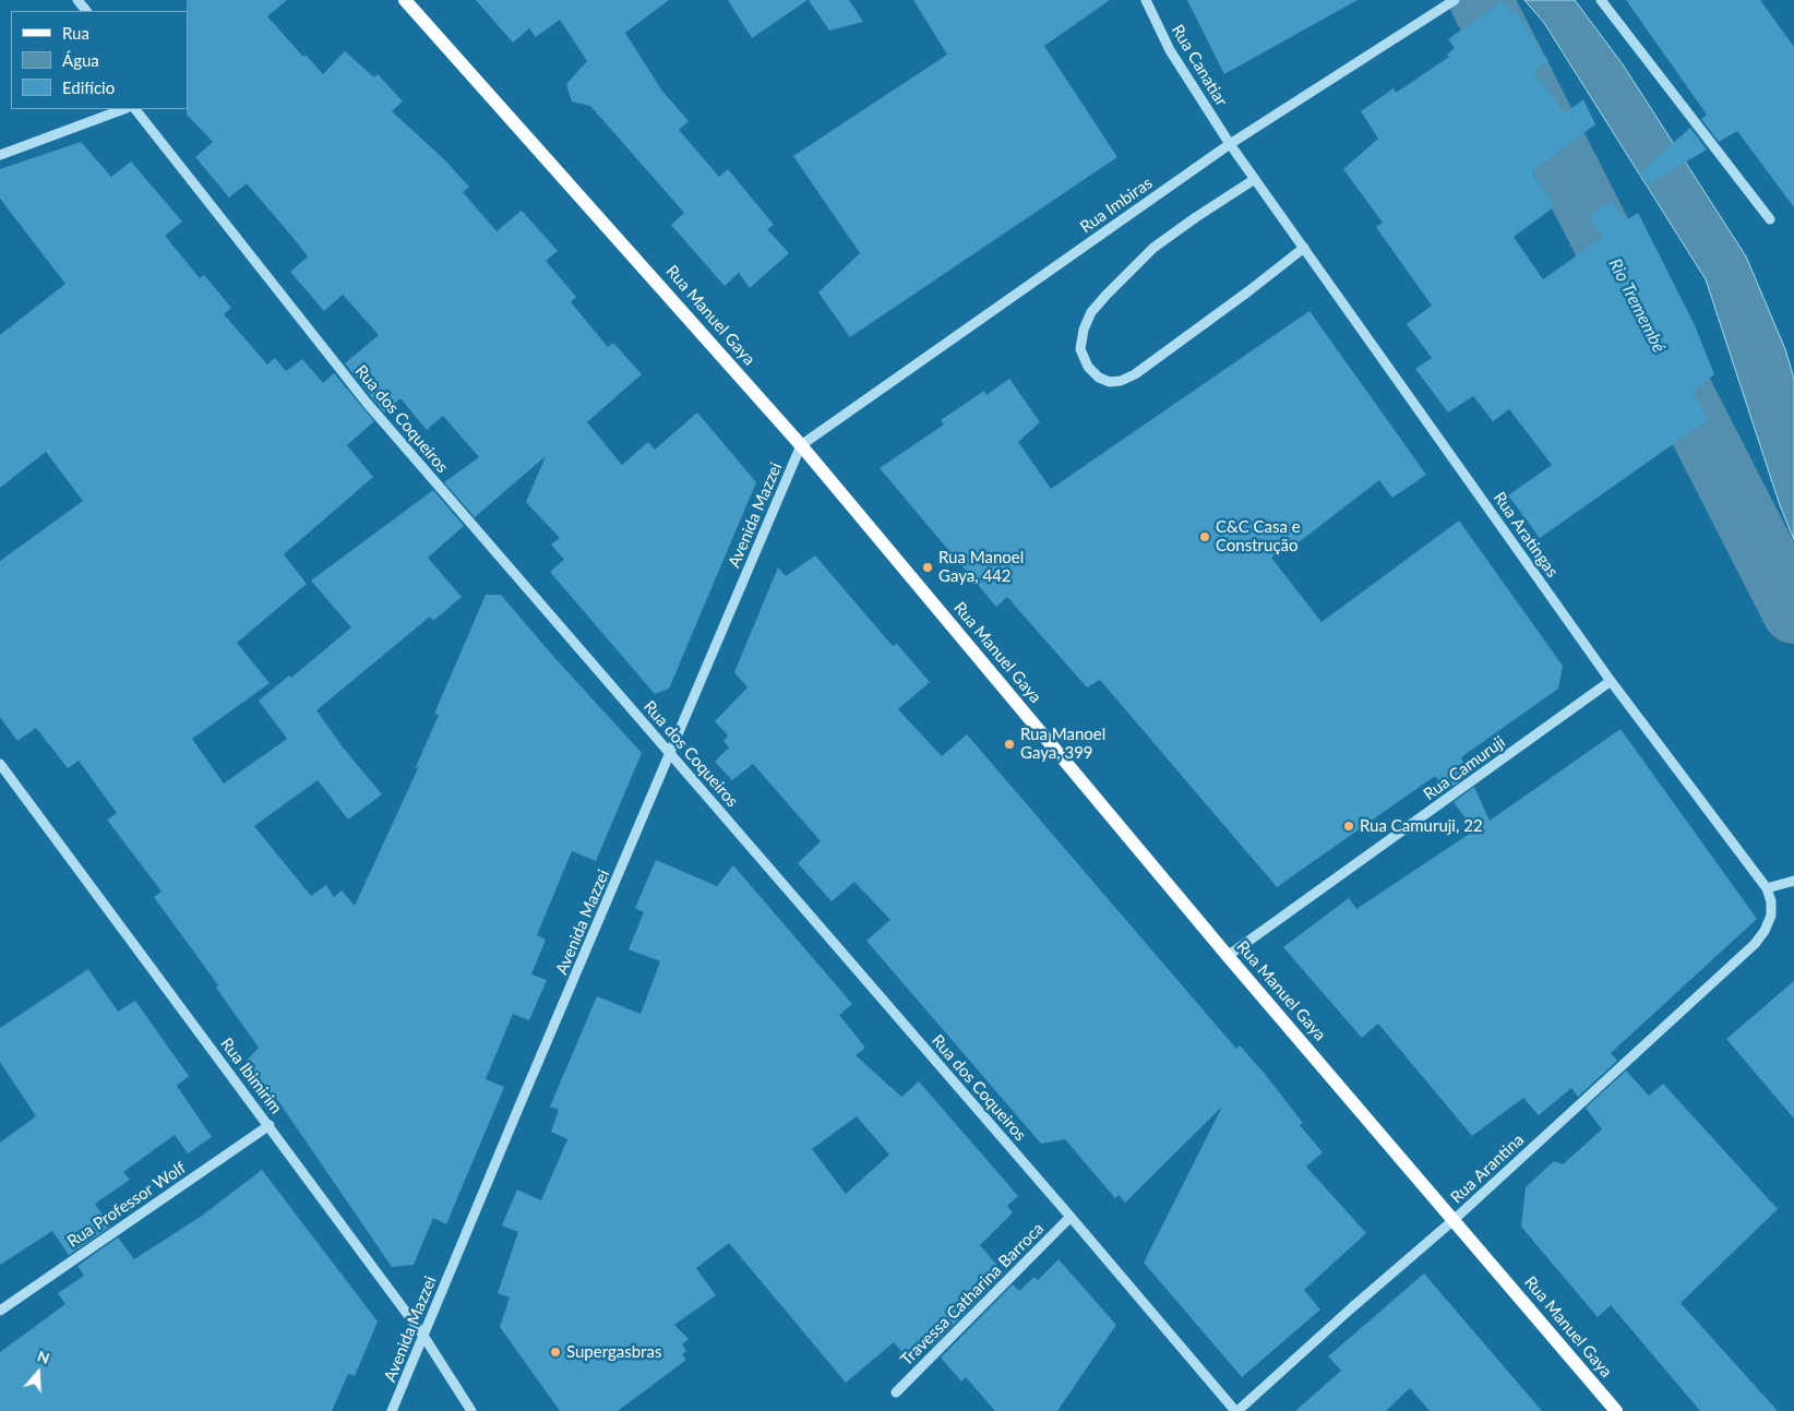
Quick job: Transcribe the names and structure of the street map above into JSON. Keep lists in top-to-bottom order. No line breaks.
{"streets":{"main road":["Rua Manuel Gaya"],"street":["Rua Canatiar","Rua Imbiras","Rua dos Coqueiros","Avenida Mazzei","Rua Aratingas","Rua Camuruji","Rua Ibimirim","Rua Arantina","Rua Professor Wolf","Travessa Catharina Barroca"]},"crossings":[["Rua Canatiar","Rua Imbiras"],["Rua Canatiar","Rua Aratingas"],["Rua Imbiras","Rua Manuel Gaya"],["Rua Imbiras","Avenida Mazzei"],["Rua Imbiras","Rua Aratingas"],["Rua Manuel Gaya","Avenida Mazzei"],["Rua Manuel Gaya","Rua Camuruji"],["Rua Manuel Gaya","Rua Arantina"],["Rua dos Coqueiros","Avenida Mazzei"],["Rua dos Coqueiros","Rua Arantina"],["Rua dos Coqueiros","Travessa Catharina Barroca"],["Avenida Mazzei","Rua Ibimirim"],["Rua Aratingas","Rua Camuruji"],["Rua Aratingas","Rua Arantina"],["Rua Ibimirim","Rua Professor Wolf"]],"water":["Rio Tremembé"],"places":["C&C Casa e Construção","Rua Manoel Gaya, 442","Rua Manoel Gaya, 399","Rua Camuruji, 22","Supergasbras"],"legend":["Rua","Água","Edifício"],"north":"top"}
